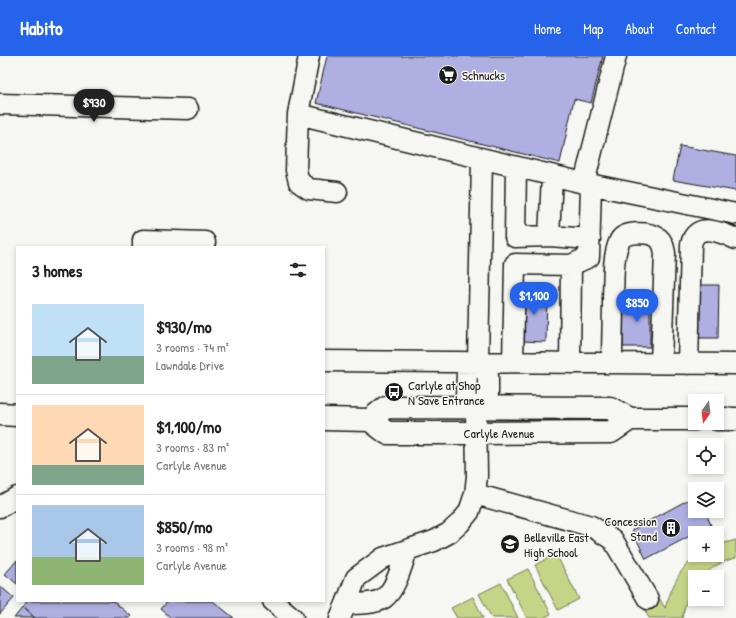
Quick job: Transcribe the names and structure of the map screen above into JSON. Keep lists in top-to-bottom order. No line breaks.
{"streets":{"main road":["Carlyle Avenue"]},"places":{"supermarket":["Schnucks"],"bus stop":["Carlyle at Shop N Save Entrance"],"building":["Concession Stand"],"school or university":["Belleville East High School"]},"north":"bottom","page":{"header":"Habito","nav":["Home","Map","About","Contact"],"price":["$930","$1,100","$850"],"heading":"3 homes","list":[{"name":"$930/mo","note":"3 rooms · 74 m² · Lawndale Drive"},{"name":"$1,100/mo","note":"3 rooms · 83 m² · Carlyle Avenue"},{"name":"$850/mo","note":"3 rooms · 98 m² · Carlyle Avenue"}],"map_buttons":["+","−"]}}
